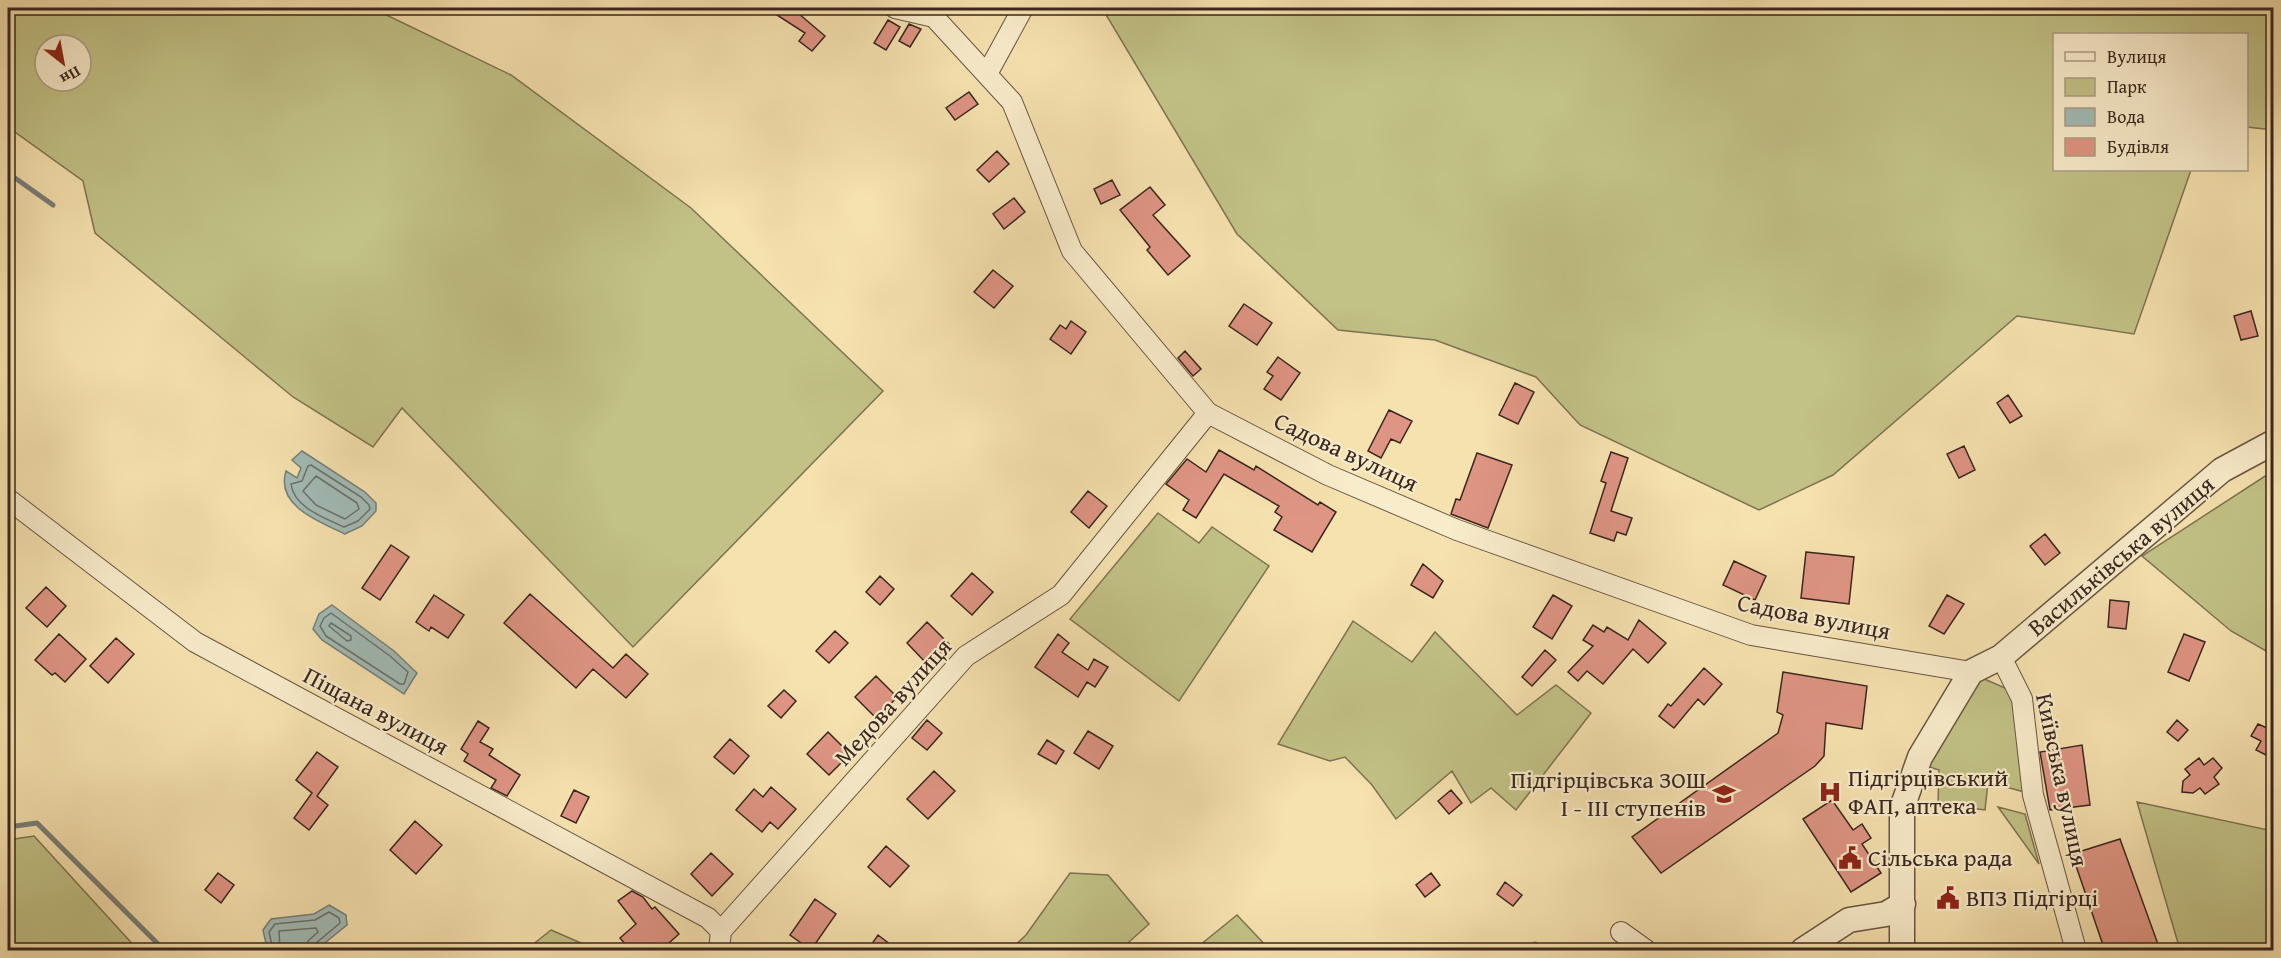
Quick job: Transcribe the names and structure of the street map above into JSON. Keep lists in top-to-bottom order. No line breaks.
{"streets":{"street":["Садова вулиця","Васильківська вулиця","Медова вулиця","Піщана вулиця","Київська вулиця"]},"crossings":[["Садова вулиця","Васильківська вулиця"],["Садова вулиця","Медова вулиця"],["Васильківська вулиця","Київська вулиця"],["Медова вулиця","Піщана вулиця"]],"places":{"hospital":["Підгірцівський ФАП, аптека"],"school or university":["Підгірцівська ЗОШ І - ІІІ ступенів"],"public building":["Сільська рада","ВПЗ Підгірці"]},"legend":["Вулиця","Парк","Вода","Будівля"],"north":"bottom right"}
